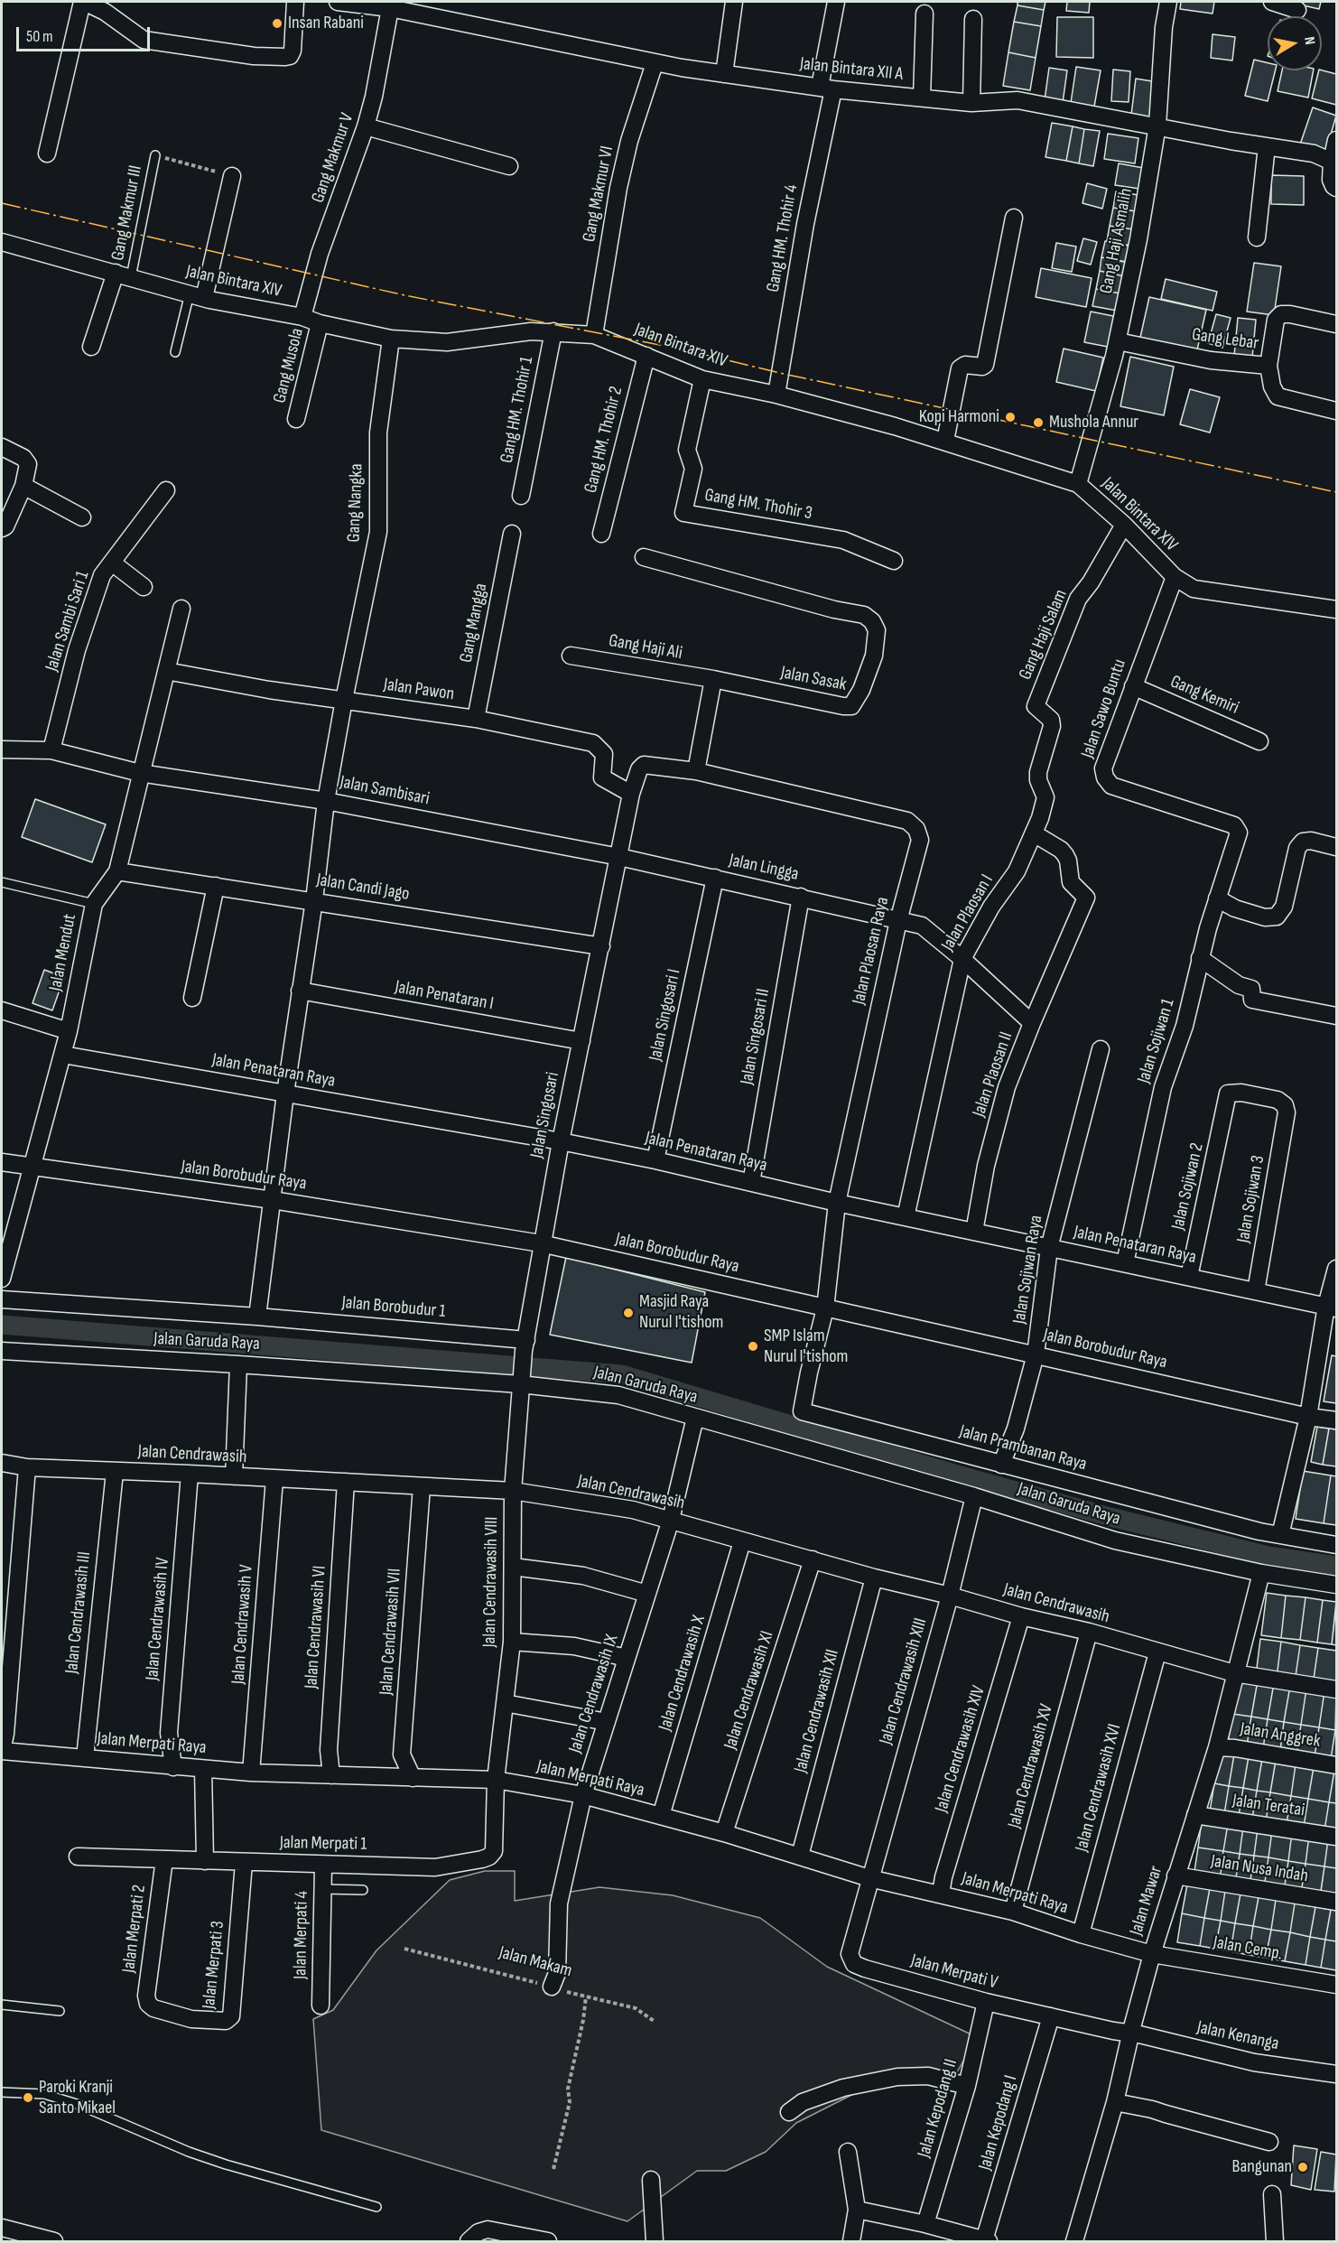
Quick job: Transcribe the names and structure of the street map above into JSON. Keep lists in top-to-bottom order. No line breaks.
{"streets":{"street":["Jalan Bintara XII A","Gang Makmur V","Gang Makmur VI","Gang HM. Thohir 4","Gang Haji Asmalih","Jalan Bintara XIV","Gang Lebar","Gang Musola","Gang HM. Thohir 1","Gang HM. Thohir 2","Gang Nangka","Gang HM. Thohir 3","Jalan Sambi Sari 1","Gang Mangga","Gang Haji Salam","Gang Haji Ali","Jalan Sasak","Jalan Pawon","Gang Kemiri","Jalan Sawo Buntu","Jalan Sambisari","Jalan Lingga","Jalan Candi Jago","Jalan Plaosan I","Jalan Plaosan Raya","Jalan Mendut","Jalan Penataran I","Jalan Singosari I","Jalan Singosari II","Jalan Sojiwan 1","Jalan Penataran Raya","Jalan Plaosan II","Jalan Singosari","Jalan Borobudur Raya","Jalan Sojiwan 2","Jalan Sojiwan 3","Jalan Sojiwan Raya","Jalan Borobudur 1","Jalan Garuda Raya","Jalan Prambanan Raya","Jalan Cendrawasih","Jalan Cendrawasih VIII","Jalan Cendrawasih III","Jalan Cendrawasih IV","Jalan Cendrawasih V","Jalan Cendrawasih VI","Jalan Cendrawasih VII","Jalan Cendrawasih X","Jalan Cendrawasih XIII","Jalan Cendrawasih XI","Jalan Cendrawasih IX","Jalan Cendrawasih XII","Jalan Anggrek","Jalan Merpati Raya","Jalan Cendrawasih XIV","Jalan Cendrawasih XV","Jalan Cendrawasih XVI","Jalan Teratai","Jalan Merpati 1","Jalan Nusa Indah","Jalan Mawar","Jalan Merpati 2","Jalan Merpati 4","Jalan Cemp.","Jalan Merpati 3","Jalan Merpati V","Jalan Kenanga","Jalan Kepodang II","Jalan Kepodang I"],"lane":["Gang Makmur III"],"path":["Jalan Makam"]},"crossings":[["Jalan Bintara XII A","Gang Makmur V"],["Jalan Bintara XII A","Gang Makmur VI"],["Jalan Bintara XII A","Gang HM. Thohir 4"],["Jalan Bintara XII A","Gang Haji Asmalih"],["Gang Makmur V","Jalan Bintara XIV"],["Gang Makmur VI","Jalan Bintara XIV"],["Gang Makmur III","Jalan Bintara XIV"],["Gang HM. Thohir 4","Jalan Bintara XIV"],["Gang Haji Asmalih","Jalan Bintara XIV"],["Gang Haji Asmalih","Gang Lebar"],["Jalan Bintara XIV","Gang Musola"],["Jalan Bintara XIV","Gang HM. Thohir 1"],["Jalan Bintara XIV","Gang HM. Thohir 2"],["Jalan Bintara XIV","Gang Nangka"],["Jalan Bintara XIV","Gang HM. Thohir 3"],["Jalan Bintara XIV","Gang Haji Salam"],["Jalan Bintara XIV","Jalan Sawo Buntu"],["Gang Nangka","Jalan Pawon"],["Gang Nangka","Jalan Sambisari"],["Gang Nangka","Jalan Candi Jago"],["Gang Nangka","Jalan Penataran I"],["Gang Nangka","Jalan Penataran Raya"],["Gang Nangka","Jalan Borobudur Raya"],["Gang Nangka","Jalan Borobudur 1"],["Jalan Sambi Sari 1","Jalan Sambisari"],["Gang Mangga","Jalan Pawon"],["Gang Haji Salam","Jalan Plaosan I"],["Gang Haji Ali","Jalan Sasak"],["Jalan Pawon","Jalan Mendut"],["Gang Kemiri","Jalan Sawo Buntu"],["Jalan Sawo Buntu","Jalan Sojiwan 1"],["Jalan Sambisari","Jalan Lingga"],["Jalan Sambisari","Jalan Mendut"],["Jalan Sambisari","Jalan Singosari"],["Jalan Lingga","Jalan Plaosan I"],["Jalan Lingga","Jalan Plaosan Raya"],["Jalan Lingga","Jalan Singosari I"],["Jalan Lingga","Jalan Singosari II"],["Jalan Lingga","Jalan Plaosan II"],["Jalan Lingga","Jalan Singosari"],["Jalan Candi Jago","Jalan Mendut"],["Jalan Candi Jago","Jalan Singosari"],["Jalan Plaosan I","Jalan Penataran Raya"],["Jalan Plaosan I","Jalan Plaosan II"],["Jalan Plaosan Raya","Jalan Penataran Raya"],["Jalan Plaosan Raya","Jalan Borobudur Raya"],["Jalan Plaosan Raya","Jalan Prambanan Raya"],["Jalan Mendut","Jalan Penataran Raya"],["Jalan Mendut","Jalan Borobudur Raya"],["Jalan Penataran I","Jalan Singosari"],["Jalan Singosari I","Jalan Penataran Raya"],["Jalan Singosari II","Jalan Penataran Raya"],["Jalan Sojiwan 1","Jalan Penataran Raya"],["Jalan Penataran Raya","Jalan Plaosan II"],["Jalan Penataran Raya","Jalan Singosari"],["Jalan Penataran Raya","Jalan Sojiwan 2"],["Jalan Penataran Raya","Jalan Sojiwan 3"],["Jalan Penataran Raya","Jalan Sojiwan Raya"],["Jalan Singosari","Jalan Borobudur Raya"],["Jalan Singosari","Jalan Borobudur 1"],["Jalan Singosari","Jalan Garuda Raya"],["Jalan Singosari","Jalan Cendrawasih VIII"],["Jalan Borobudur Raya","Jalan Sojiwan Raya"],["Jalan Borobudur Raya","Jalan Prambanan Raya"],["Jalan Sojiwan 2","Jalan Sojiwan 3"],["Jalan Sojiwan Raya","Jalan Prambanan Raya"],["Jalan Garuda Raya","Jalan Cendrawasih VIII"],["Jalan Garuda Raya","Jalan Cendrawasih XIII"],["Jalan Garuda Raya","Jalan Cendrawasih IX"],["Jalan Garuda Raya","Jalan Mawar"],["Jalan Cendrawasih","Jalan Cendrawasih VIII"],["Jalan Cendrawasih","Jalan Cendrawasih III"],["Jalan Cendrawasih","Jalan Cendrawasih IV"],["Jalan Cendrawasih","Jalan Cendrawasih V"],["Jalan Cendrawasih","Jalan Cendrawasih VI"],["Jalan Cendrawasih","Jalan Cendrawasih VII"],["Jalan Cendrawasih","Jalan Cendrawasih X"],["Jalan Cendrawasih","Jalan Cendrawasih XIII"],["Jalan Cendrawasih","Jalan Cendrawasih XI"],["Jalan Cendrawasih","Jalan Cendrawasih IX"],["Jalan Cendrawasih","Jalan Cendrawasih XII"],["Jalan Cendrawasih","Jalan Cendrawasih XIV"],["Jalan Cendrawasih","Jalan Cendrawasih XV"],["Jalan Cendrawasih","Jalan Cendrawasih XVI"],["Jalan Cendrawasih","Jalan Mawar"],["Jalan Cendrawasih VIII","Jalan Merpati Raya"],["Jalan Cendrawasih VIII","Jalan Merpati 1"],["Jalan Cendrawasih III","Jalan Merpati Raya"],["Jalan Cendrawasih IV","Jalan Merpati Raya"],["Jalan Cendrawasih V","Jalan Merpati Raya"],["Jalan Cendrawasih VI","Jalan Merpati Raya"],["Jalan Cendrawasih VII","Jalan Merpati Raya"],["Jalan Cendrawasih X","Jalan Merpati Raya"],["Jalan Cendrawasih XIII","Jalan Merpati Raya"],["Jalan Cendrawasih XIII","Jalan Merpati V"],["Jalan Cendrawasih XI","Jalan Merpati Raya"],["Jalan Cendrawasih IX","Jalan Merpati Raya"],["Jalan Cendrawasih IX","Jalan Makam"],["Jalan Cendrawasih XII","Jalan Merpati Raya"],["Jalan Anggrek","Jalan Mawar"],["Jalan Merpati Raya","Jalan Cendrawasih XIV"],["Jalan Merpati Raya","Jalan Cendrawasih XV"],["Jalan Merpati Raya","Jalan Cendrawasih XVI"],["Jalan Merpati Raya","Jalan Merpati 1"],["Jalan Merpati Raya","Jalan Mawar"],["Jalan Merpati Raya","Jalan Cemp."],["Jalan Merpati Raya","Jalan Merpati V"],["Jalan Teratai","Jalan Mawar"],["Jalan Merpati 1","Jalan Merpati 2"],["Jalan Merpati 1","Jalan Merpati 4"],["Jalan Merpati 1","Jalan Merpati 3"],["Jalan Nusa Indah","Jalan Mawar"],["Jalan Mawar","Jalan Cemp."],["Jalan Mawar","Jalan Merpati V"],["Jalan Mawar","Jalan Kenanga"],["Jalan Merpati 2","Jalan Merpati 3"],["Jalan Merpati V","Jalan Kenanga"],["Jalan Merpati V","Jalan Kepodang II"],["Jalan Merpati V","Jalan Kepodang I"]],"places":["Insan Rabani","Kopi Harmoni","Mushola Annur","Masjid Raya Nurul I'tishom","SMP Islam Nurul I'tishom","Paroki Kranji Santo Mikael","Bangunan"],"scale_bar":"50 m","north":"right"}
